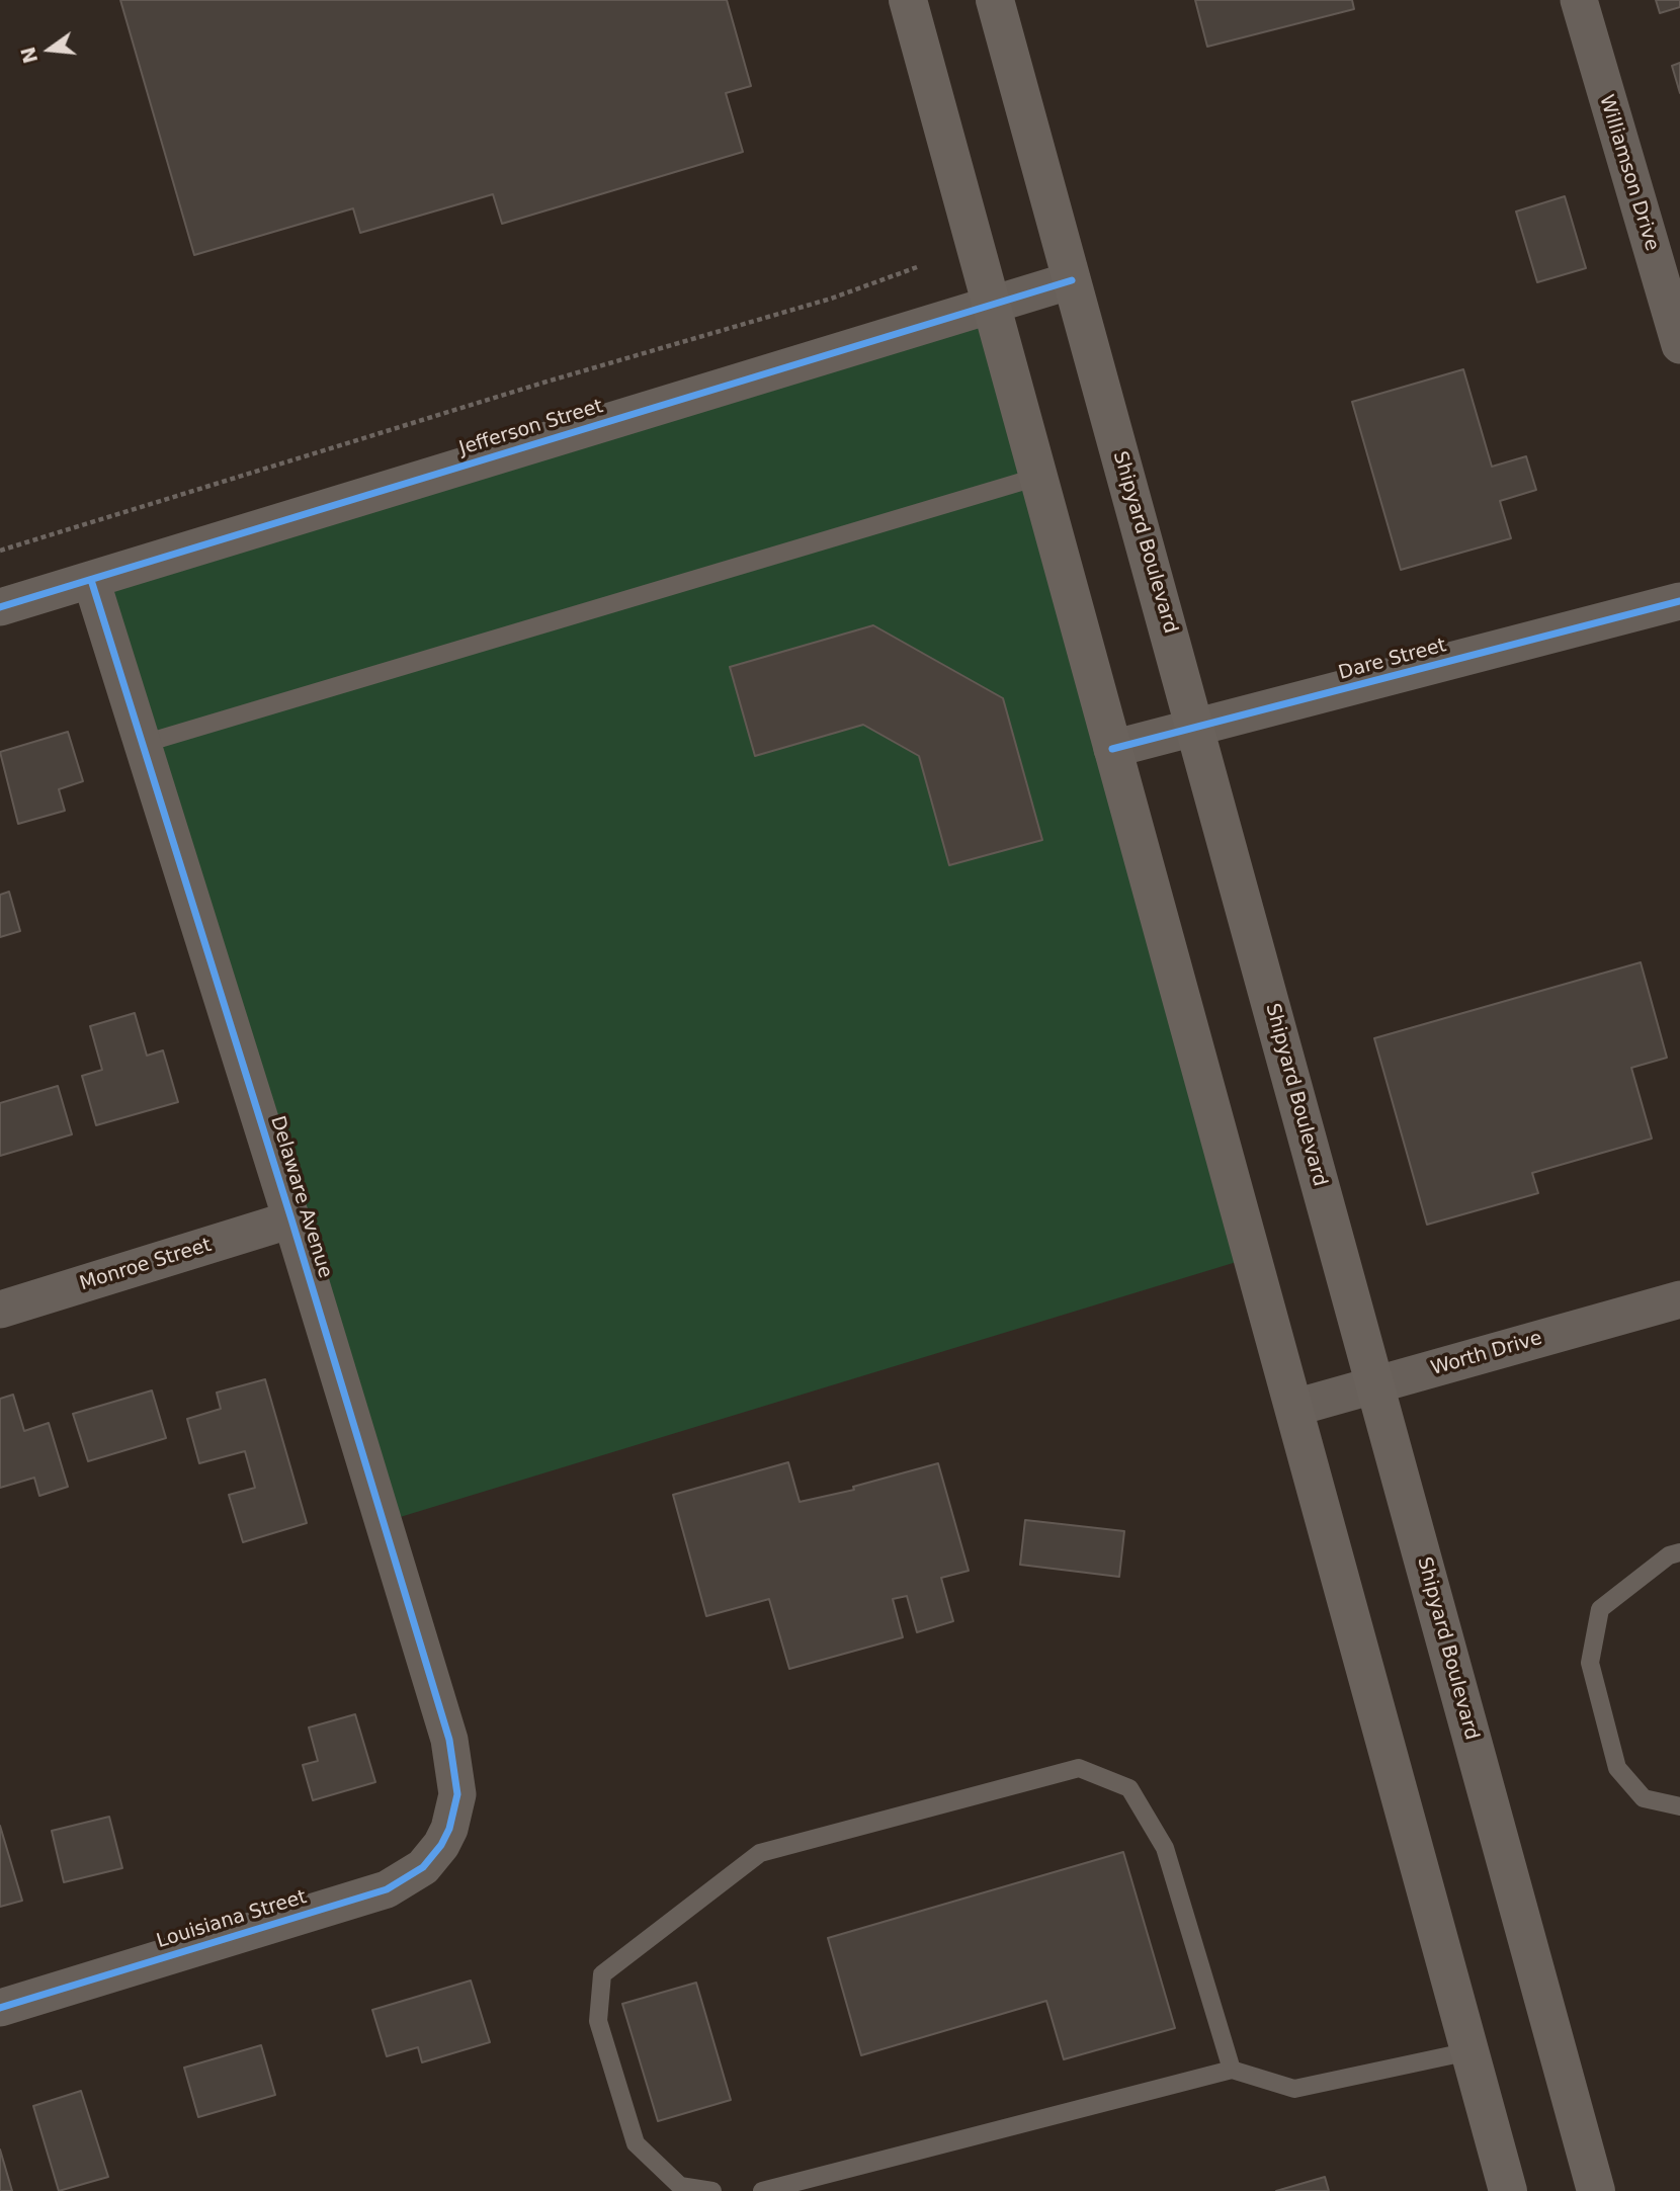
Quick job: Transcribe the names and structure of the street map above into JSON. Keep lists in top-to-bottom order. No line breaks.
{"streets":{"main road":["Shipyard Boulevard"],"street":["Williamson Drive","Jefferson Street","Dare Street","Delaware Avenue","Monroe Street","Worth Drive","Louisiana Street"]},"crossings":[["Jefferson Street","Shipyard Boulevard"],["Jefferson Street","Delaware Avenue"],["Shipyard Boulevard","Dare Street"],["Shipyard Boulevard","Worth Drive"],["Delaware Avenue","Monroe Street"],["Delaware Avenue","Louisiana Street"]],"north":"left"}
